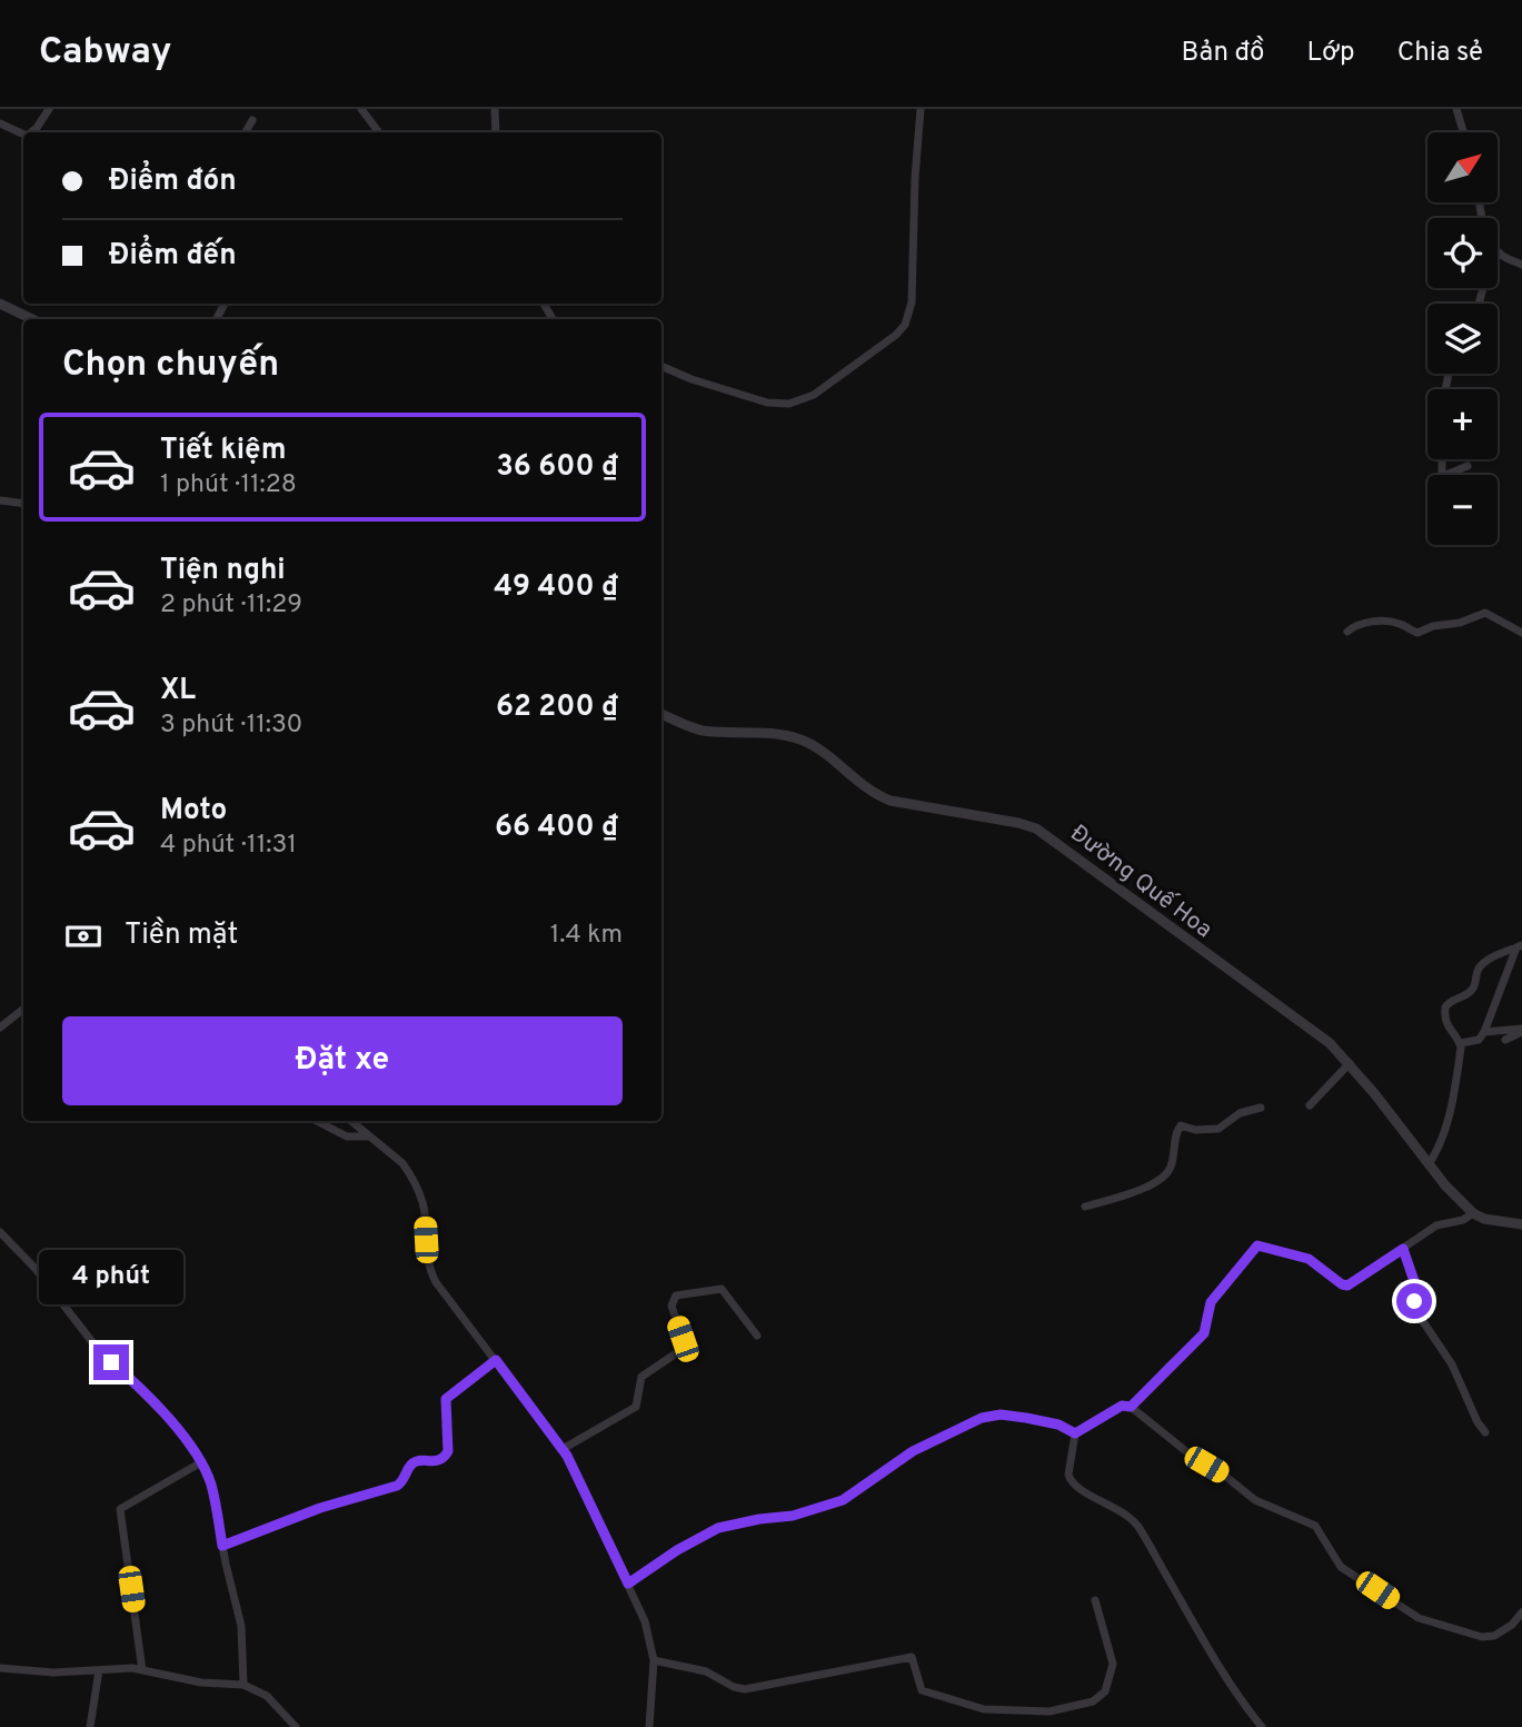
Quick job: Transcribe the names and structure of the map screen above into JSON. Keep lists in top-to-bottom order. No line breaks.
{"streets":{"street":["Đường Quế Hoa"]},"north":"top right","page":{"header":"Cabway","nav":["Bản đồ","Lớp","Chia sẻ"],"map_buttons":["+","−"],"banner":["Điểm đón","Điểm đến"],"heading":"Chọn chuyến","list":[{"name":"Tiết kiệm","note":"1 phút · 11:28","value":"36 600 ₫"},{"name":"Tiện nghi","note":"2 phút · 11:29","value":"49 400 ₫"},{"name":"XL","note":"3 phút · 11:30","value":"62 200 ₫"},{"name":"Moto","note":"4 phút · 11:31","value":"66 400 ₫"}],"pay":["Tiền mặt","1.4 km"],"buttons":"Đặt xe","bubble":"4 phút"}}
